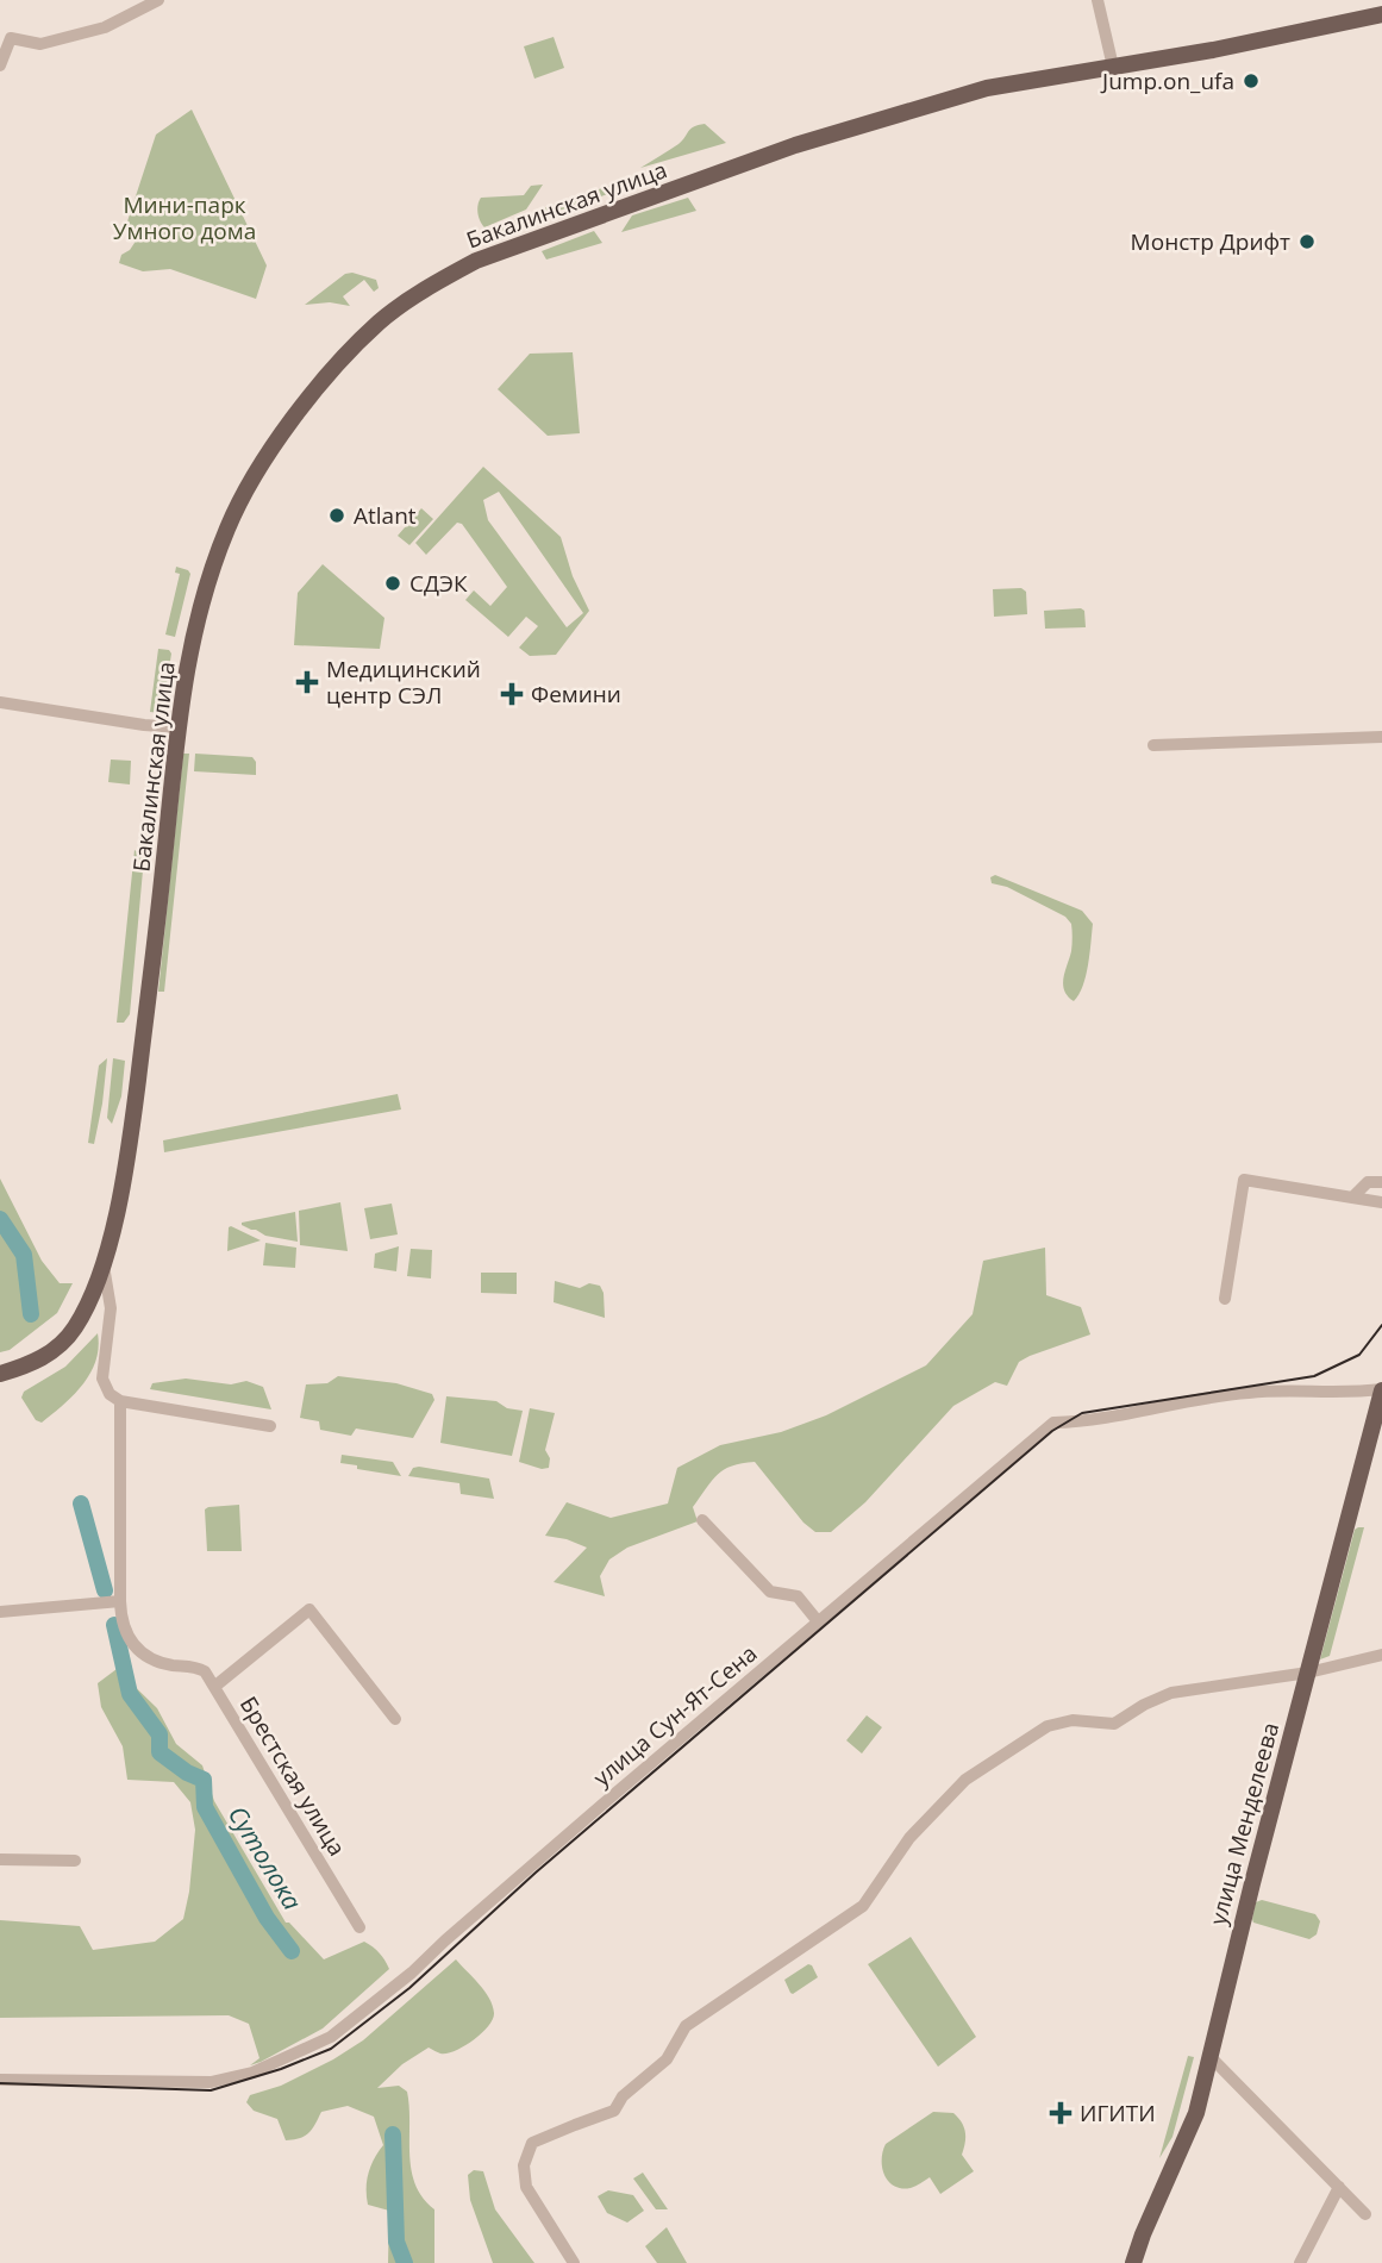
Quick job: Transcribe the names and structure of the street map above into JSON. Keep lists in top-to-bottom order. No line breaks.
{"streets":{"main road":["Бакалинская улица","улица Менделеева"],"street":["улица Сун-Ят-Сена","Брестская улица"]},"crossings":[["улица Сун-Ят-Сена","улица Менделеева"]],"water":["Сутолока"],"parks":["Мини-парк Умного дома"],"places":{"other":["Jump.on_ufa","Монстр Дрифт","Atlant","СДЭК"],"health":["Медицинский центр СЭЛ","Фемини","ИГИТИ"]}}
